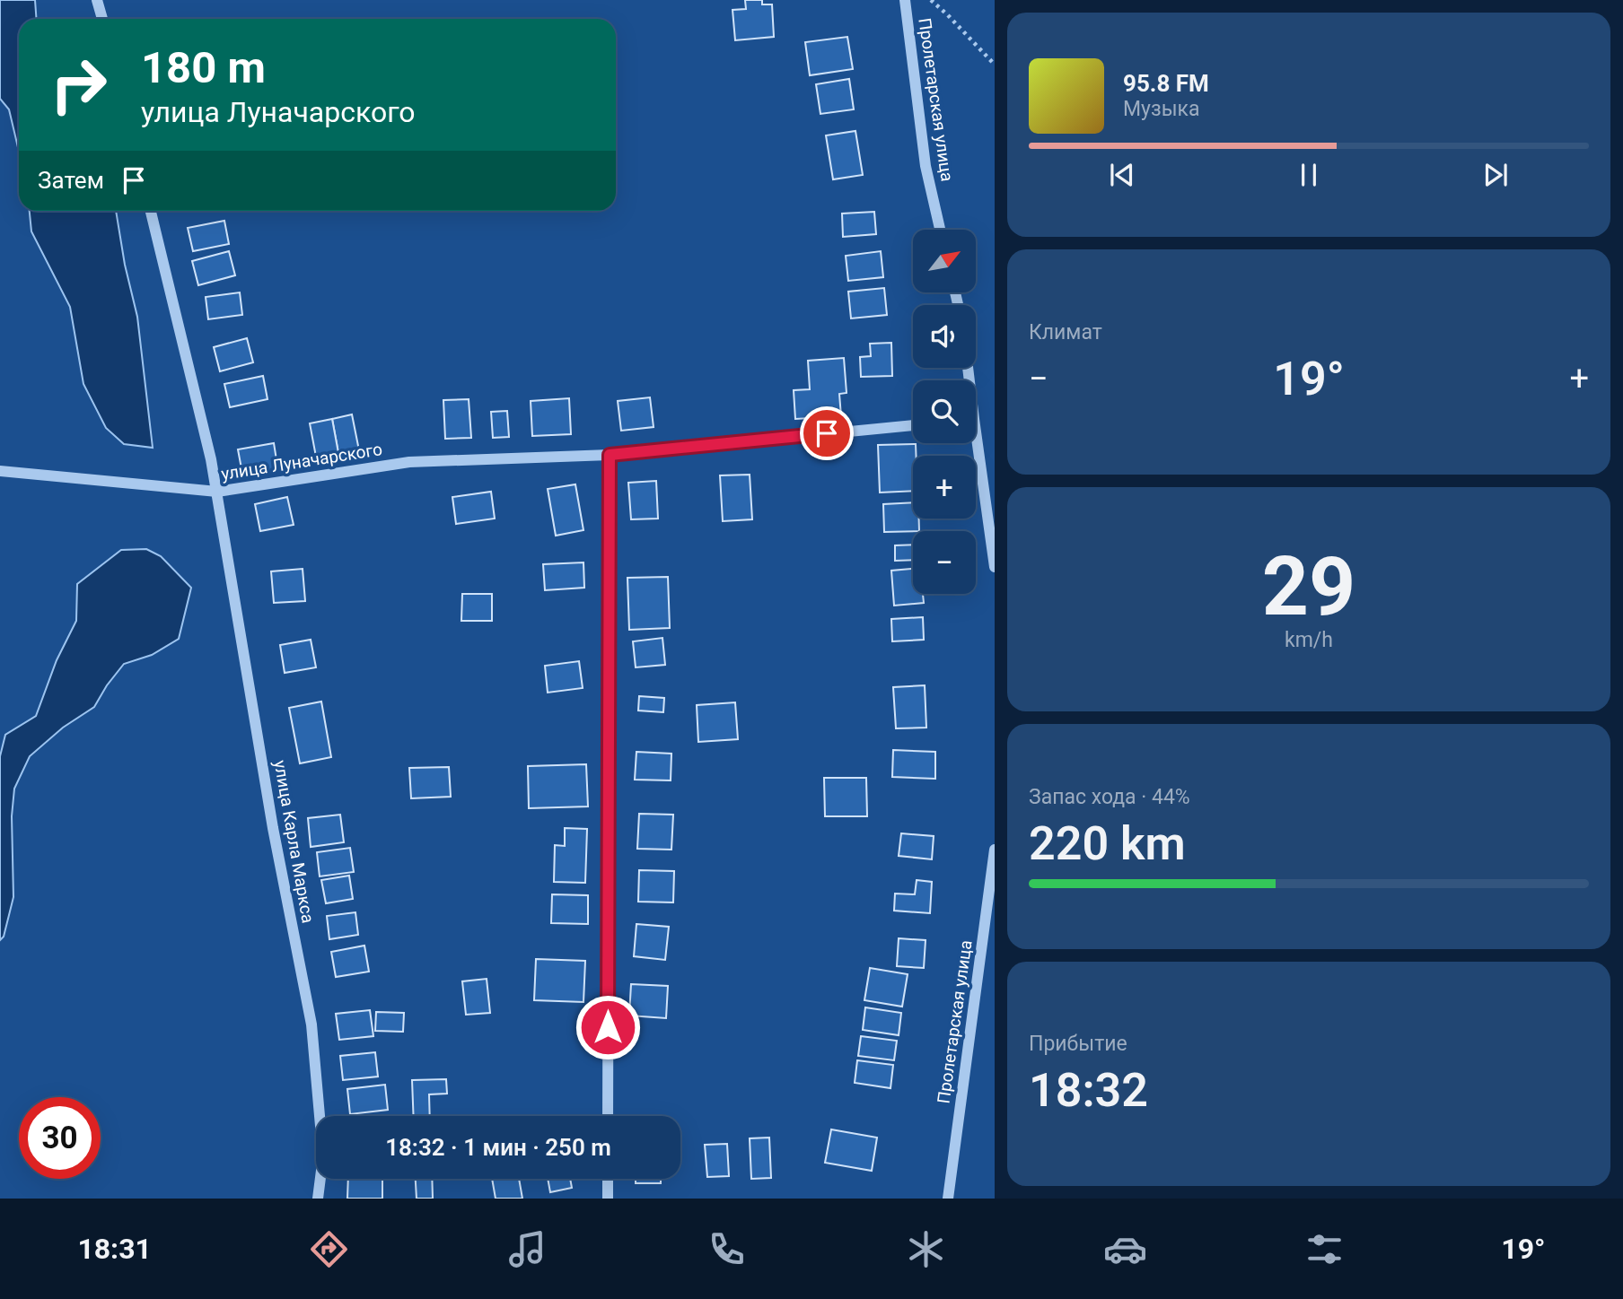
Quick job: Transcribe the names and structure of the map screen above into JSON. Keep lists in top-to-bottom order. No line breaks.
{"streets":{"street":["Пролетарская улица","улица Луначарского","улица Карла Маркса"]},"crossings":[["улица Луначарского","улица Карла Маркса"]],"north":"top right","page":{"turn":["180 m","улица Луначарского"],"song":["95.8 FM","Музыка"],"then":"Затем","map_buttons":["+","−"],"tile":["Климат",["29","km/h"],["Запас хода · 44%","220 km"],["Прибытие","18:32"]],"heat":["−","19°","+"],"limit":"30","trip":"18:32 · 1 мин · 250 m","tabs":["18:31","19°"]}}
